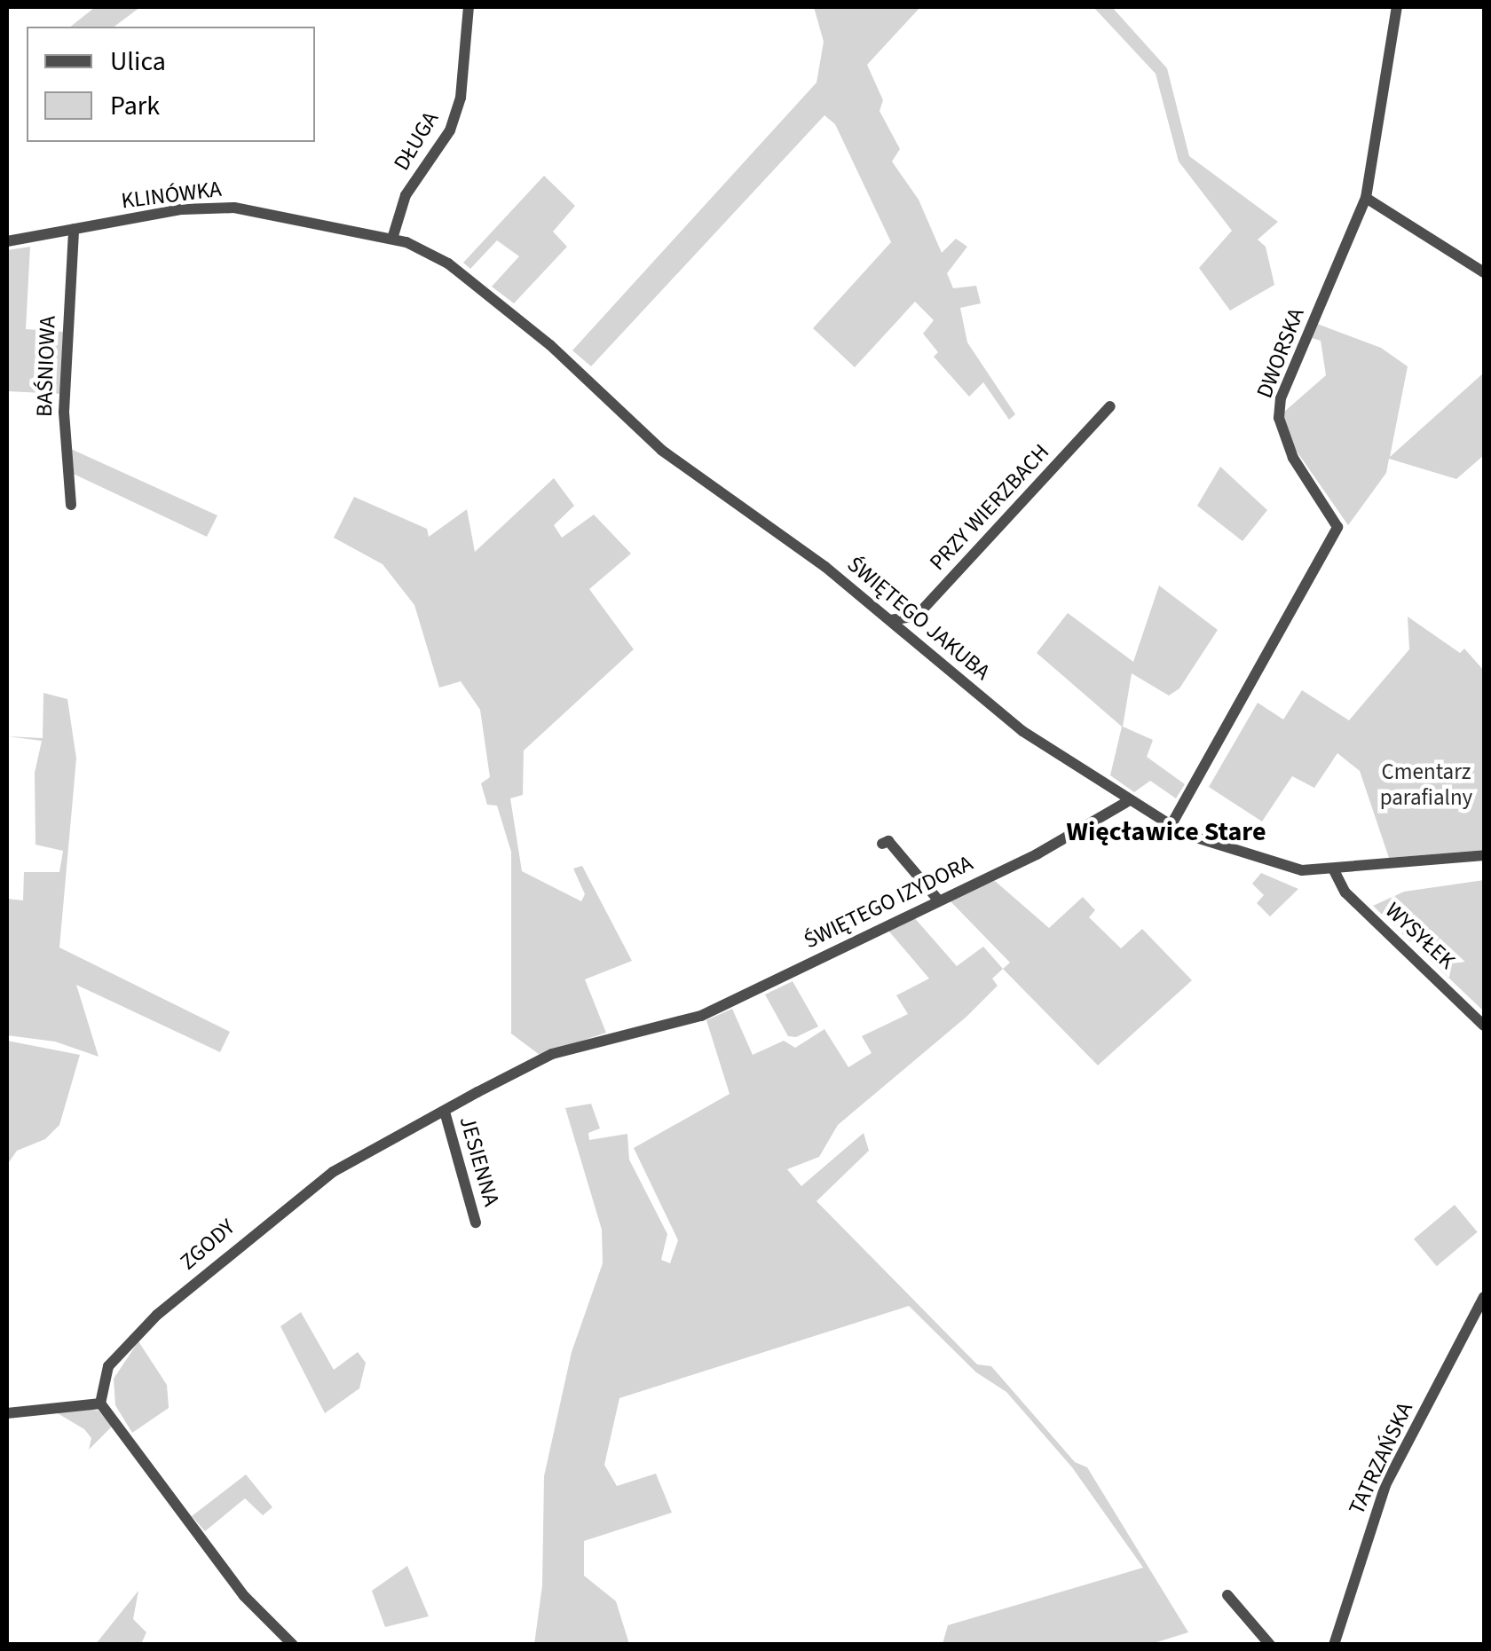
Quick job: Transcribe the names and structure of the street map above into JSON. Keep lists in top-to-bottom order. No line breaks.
{"streets":{"street":["DŁUGA","KLINÓWKA","DWORSKA","BAŚNIOWA","PRZY WIERZBACH","ŚWIĘTEGO JAKUBA","ŚWIĘTEGO IZYDORA","WYSYŁEK","JESIENNA","ZGODY","TATRZAŃSKA"]},"crossings":[["DŁUGA","KLINÓWKA"],["DŁUGA","ŚWIĘTEGO JAKUBA"],["KLINÓWKA","BAŚNIOWA"],["KLINÓWKA","ŚWIĘTEGO JAKUBA"],["DWORSKA","ŚWIĘTEGO JAKUBA"],["PRZY WIERZBACH","ŚWIĘTEGO JAKUBA"],["ŚWIĘTEGO JAKUBA","ŚWIĘTEGO IZYDORA"],["ŚWIĘTEGO JAKUBA","WYSYŁEK"],["ŚWIĘTEGO IZYDORA","ZGODY"],["JESIENNA","ZGODY"]],"districts":["Więcławice Stare"],"parks":["Cmentarz parafialny"],"legend":["Ulica","Park"]}
